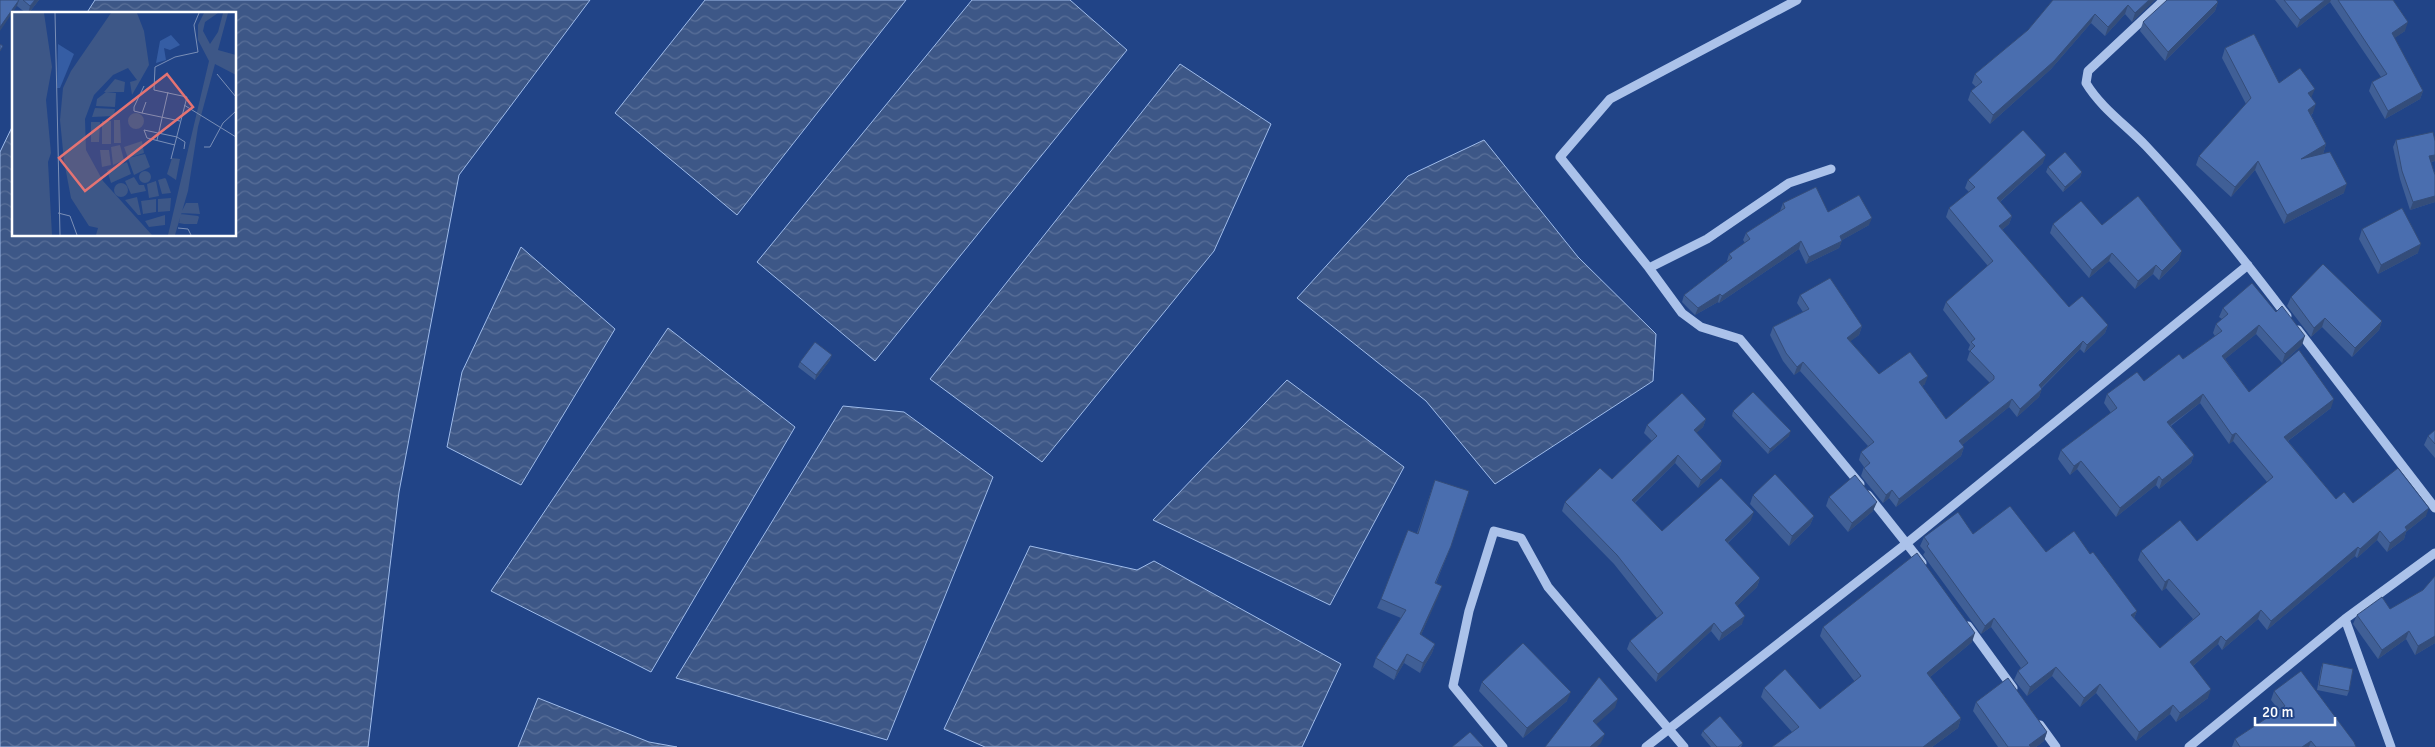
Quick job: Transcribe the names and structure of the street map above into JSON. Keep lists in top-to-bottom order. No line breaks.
{"scale_bar":"20 m"}
